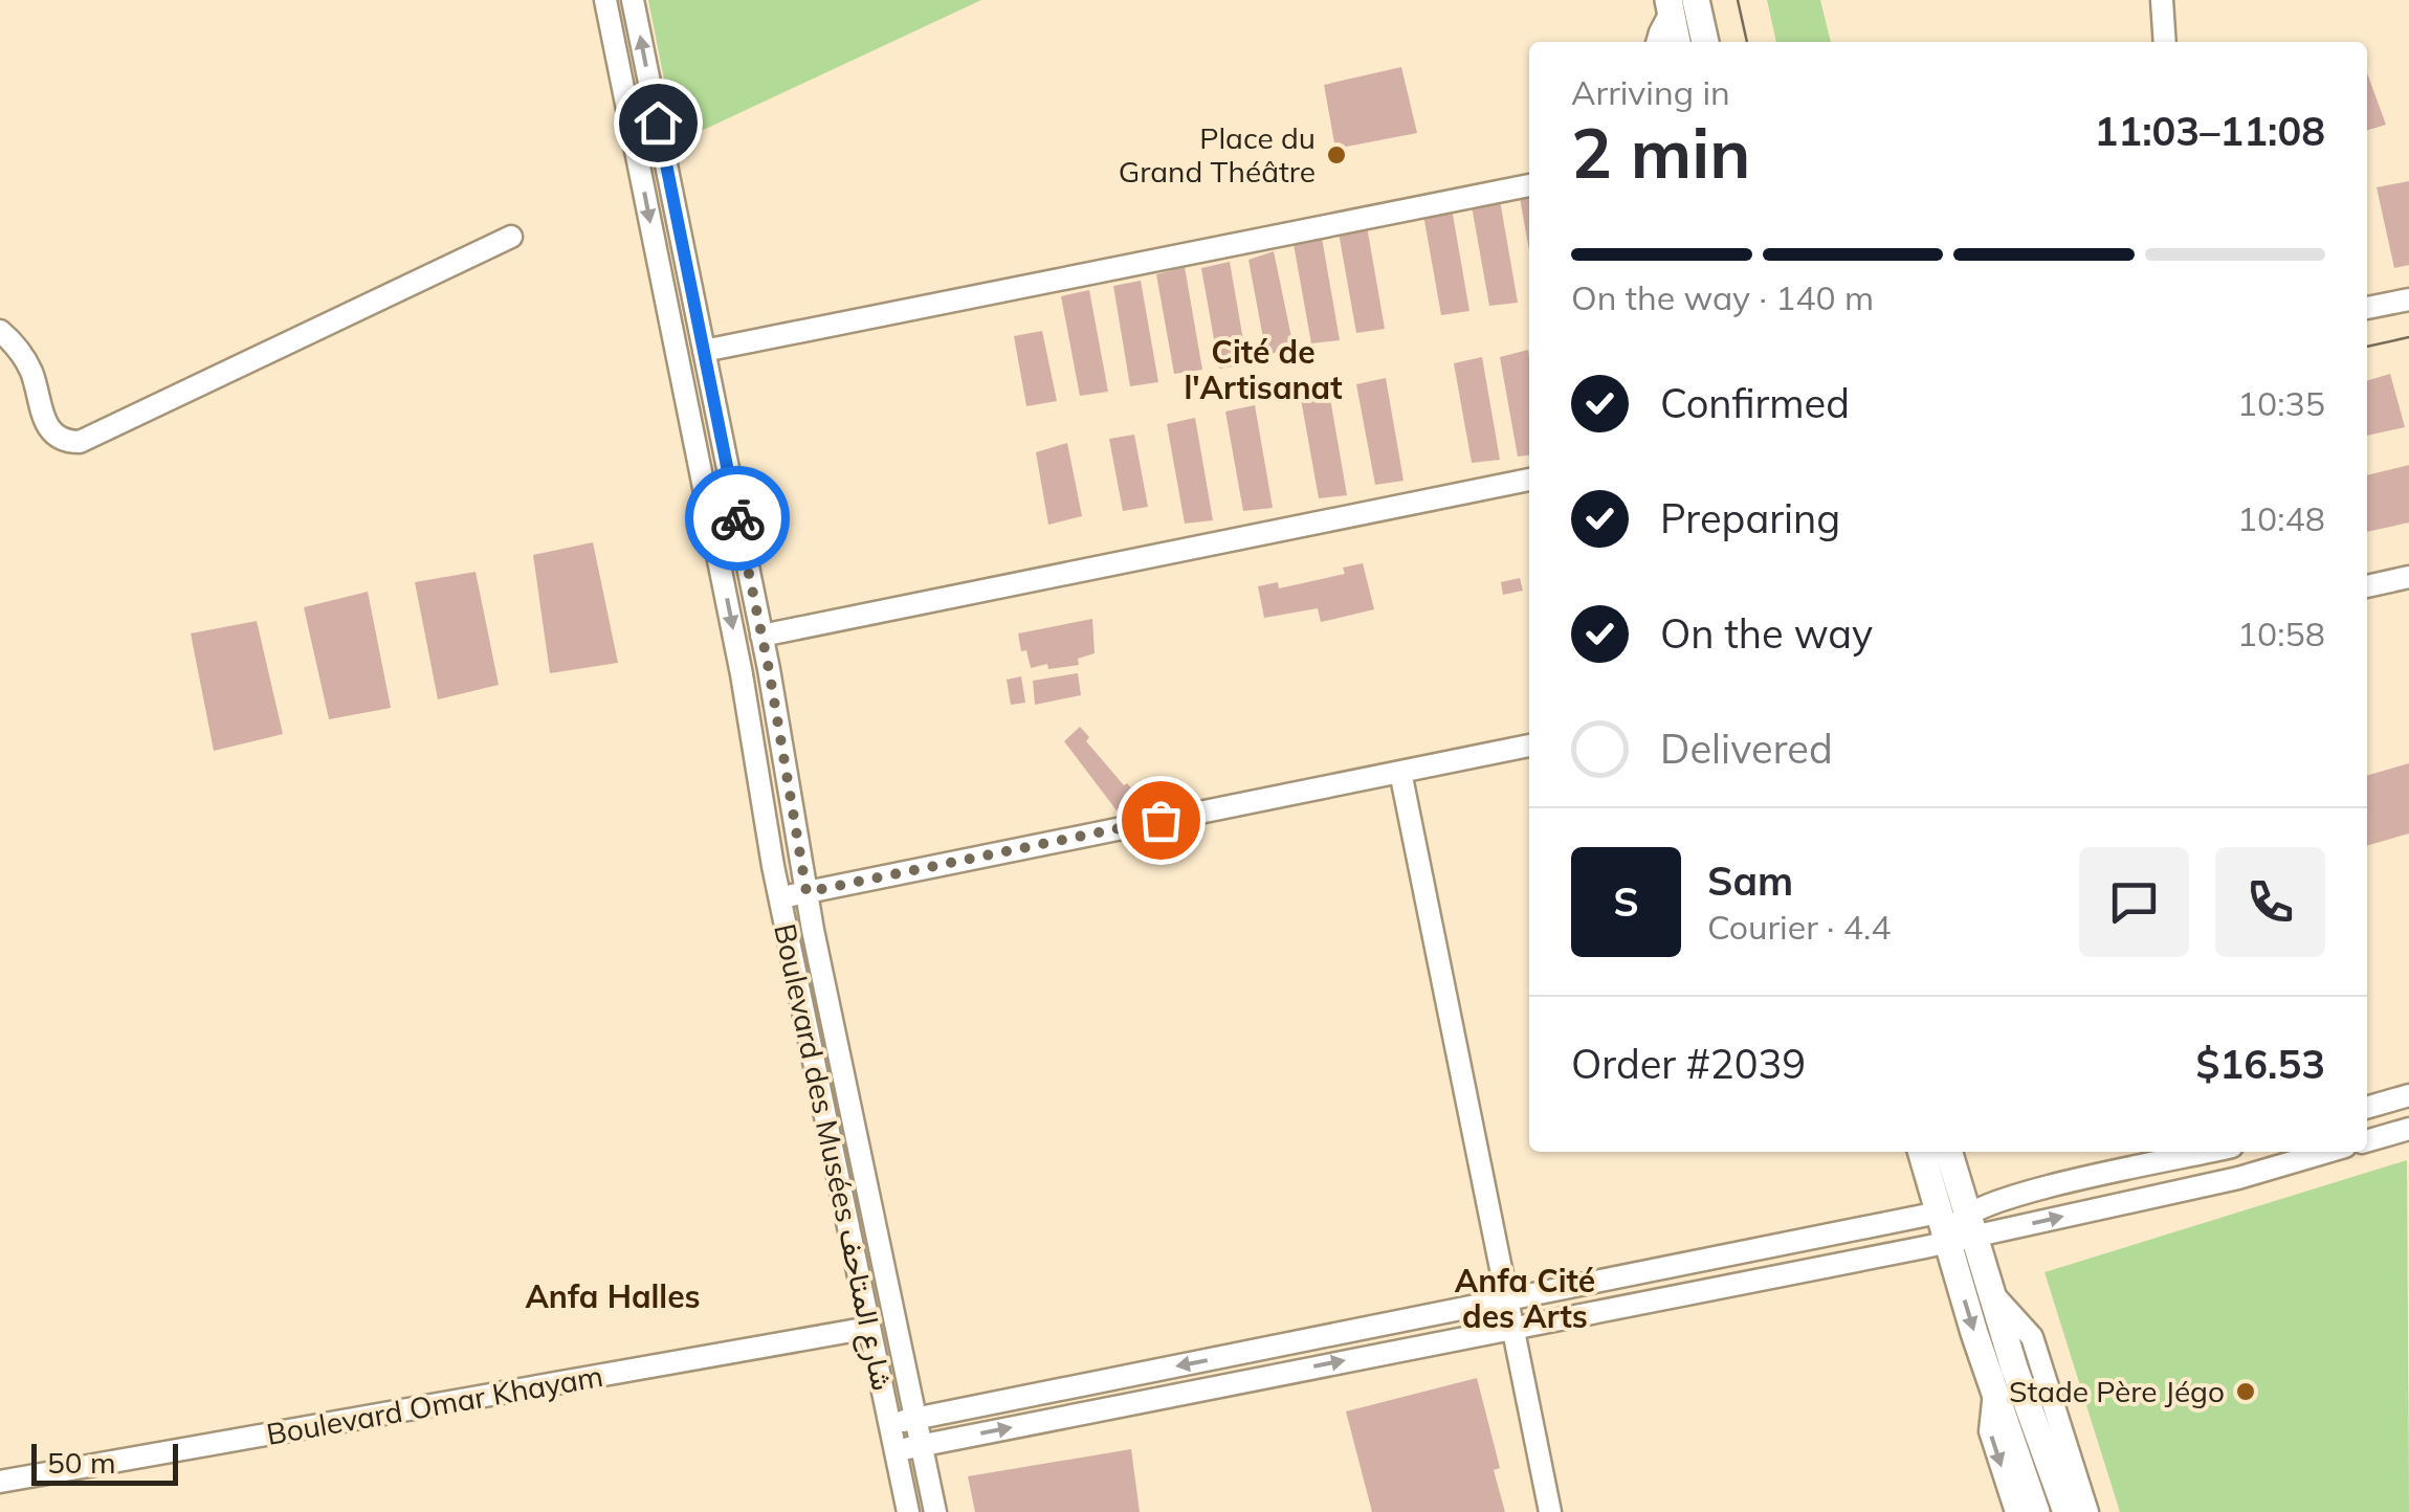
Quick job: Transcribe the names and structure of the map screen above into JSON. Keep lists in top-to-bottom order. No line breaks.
{"streets":{"street":["Boulevard des Musées شارع المتاحف","Boulevard Omar Khayam"]},"crossings":[["Boulevard des Musées شارع المتاحف","Boulevard Omar Khayam"]],"districts":["Cité de l'Artisanat","Anfa Cité des Arts","Anfa Halles"],"places":["Place du Grand Théâtre","Stade Père Jégo"],"scale_bar":"50 m","page":{"heading":["2 min","Arriving in","11:03–11:08"],"panel":["Sam","Courier · 4.4","Order #2039","$16.53"],"bar":"On the way · 140 m","list":[["Confirmed","10:35"],["Preparing","10:48"],["On the way","10:58"],"Delivered"],"round":"S","scale":"50 m"}}
